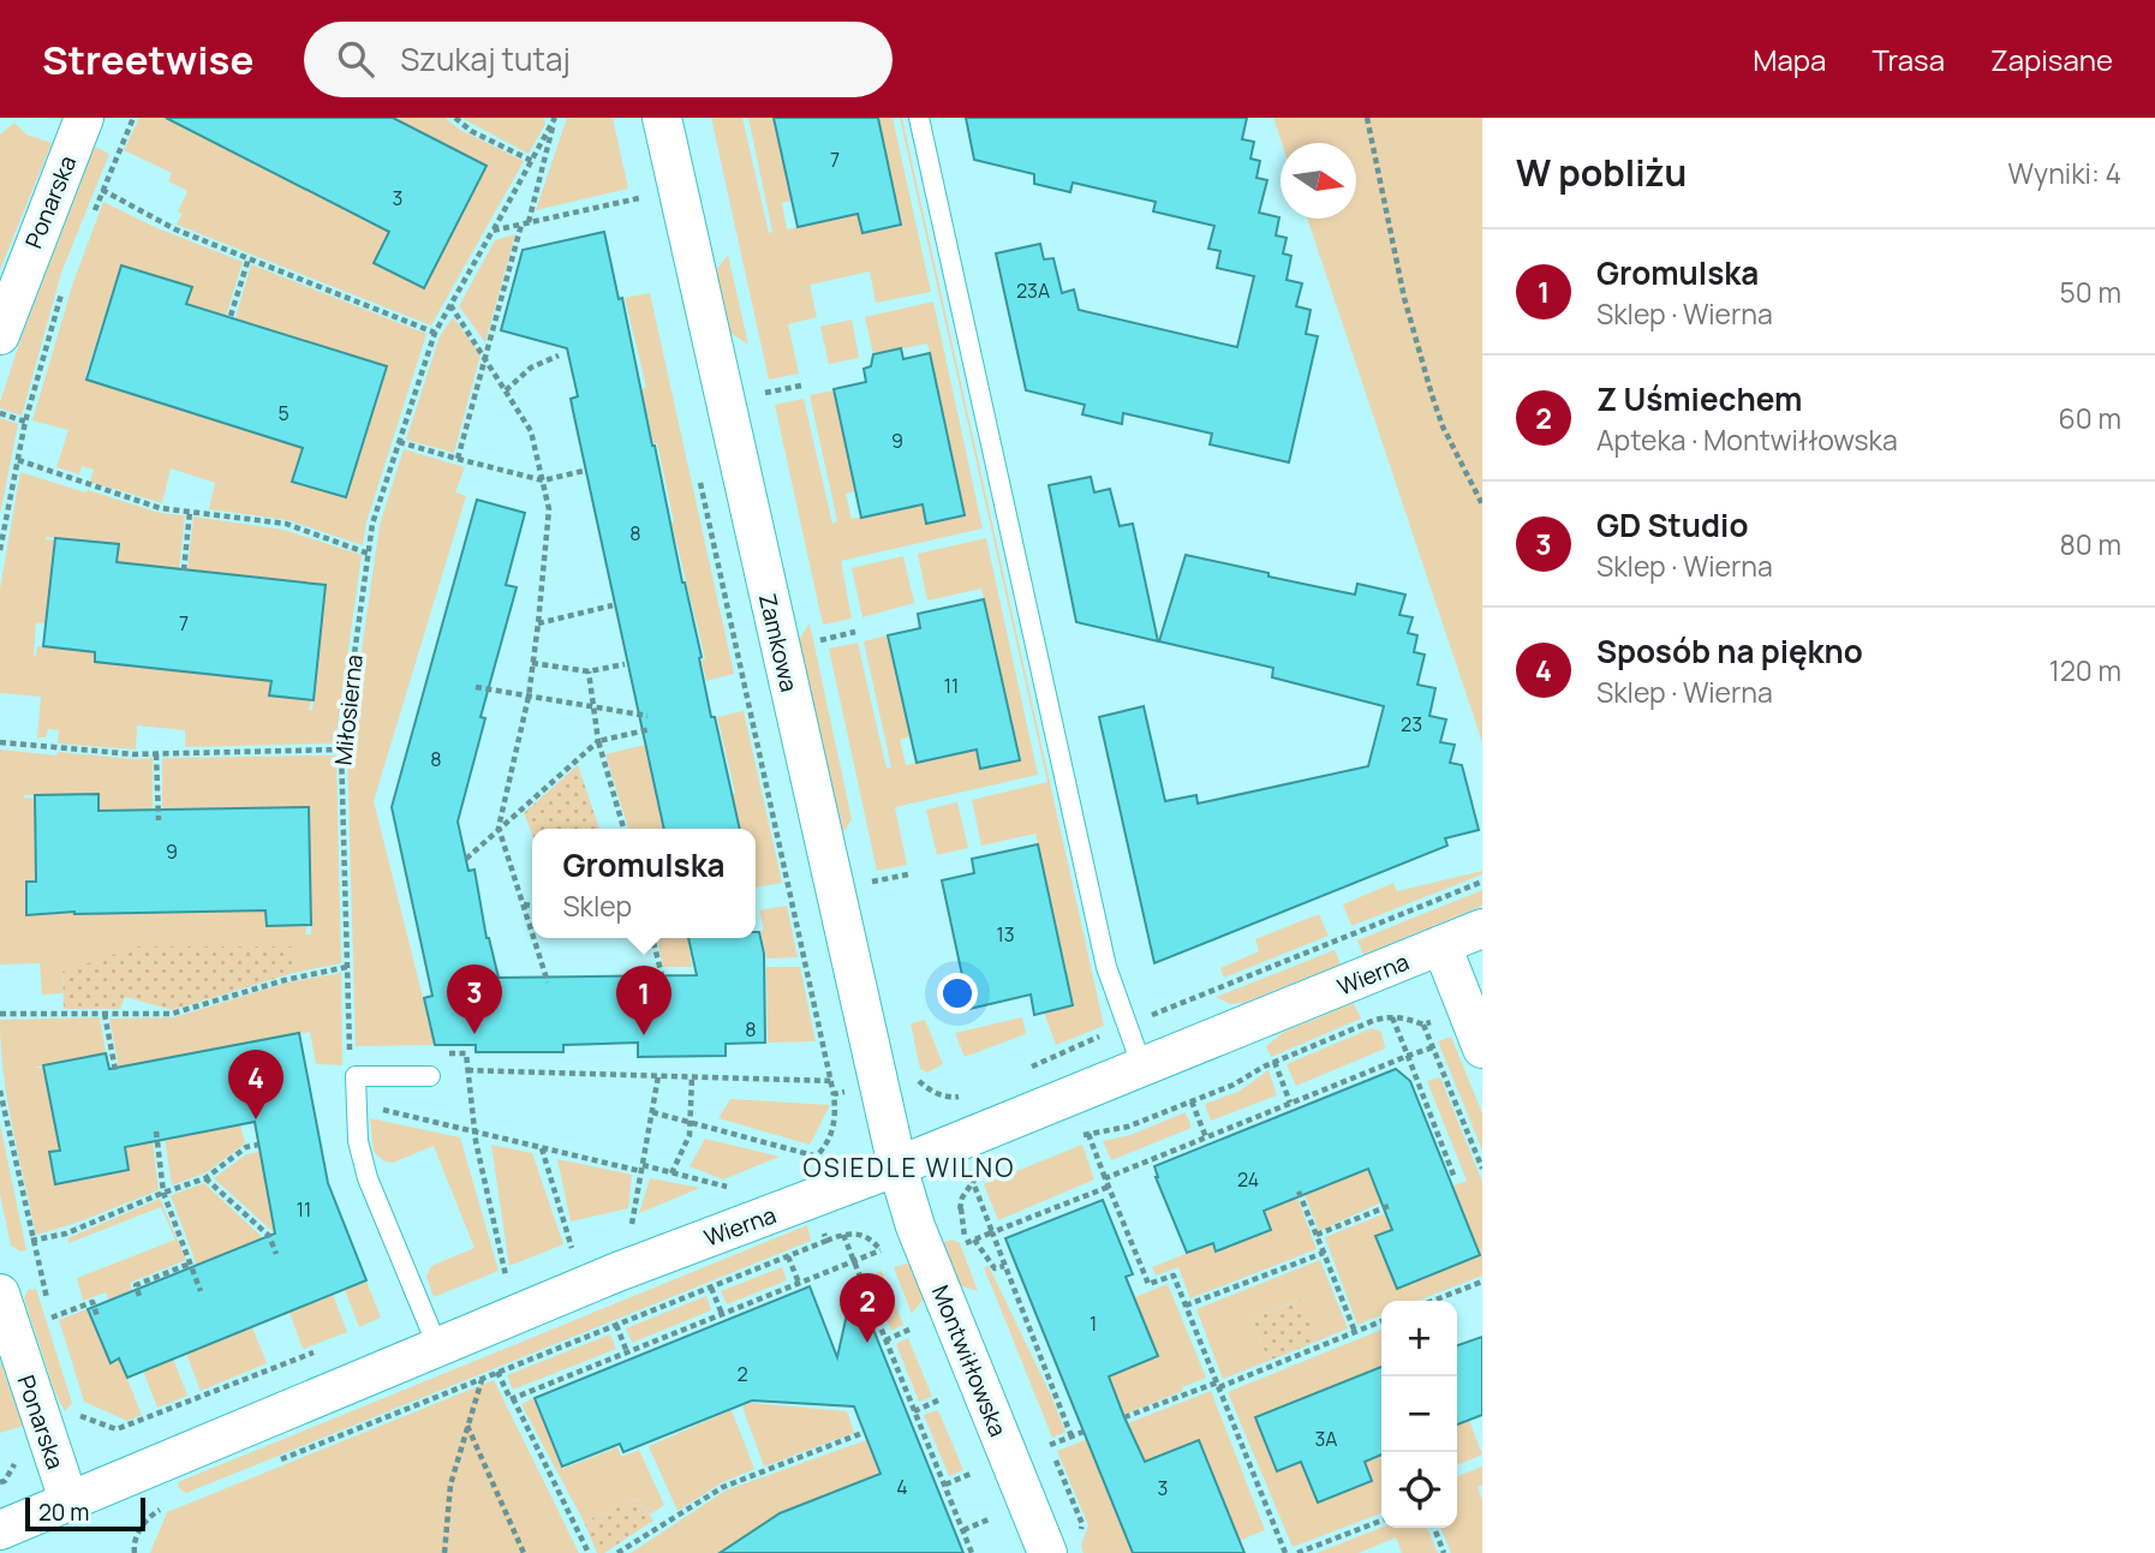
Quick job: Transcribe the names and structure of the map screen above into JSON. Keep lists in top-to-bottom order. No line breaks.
{"streets":{"street":["Ponarska","Zamkowa","Wierna","Montwiłłowska"],"path":["Miłosierna"]},"crossings":[["Ponarska","Wierna"],["Zamkowa","Wierna"],["Zamkowa","Montwiłłowska"],["Wierna","Montwiłłowska"]],"districts":["OSIEDLE WILNO"],"house_numbers":["7","3","23A","5","9","8","7","11","23","8","9","13","8","24","11","1","2","3A","4","3"],"scale_bar":"20 m","north":"right","page":{"header":"Streetwise","search":"Szukaj tutaj","nav":["Mapa","Trasa","Zapisane"],"heading":["W pobliżu","Wyniki: 4"],"list":[{"mark":"1","name":"Gromulska","note":"Sklep · Wierna","value":"50 m"},{"mark":"2","name":"Z Uśmiechem","note":"Apteka · Montwiłłowska","value":"60 m"},{"mark":"3","name":"GD Studio","note":"Sklep · Wierna","value":"80 m"},{"mark":"4","name":"Sposób na piękno","note":"Sklep · Wierna","value":"120 m"}],"popup":["Gromulska","Sklep"],"pins":["3","1","4","2"],"map_buttons":["+","−"],"scale":"20 m"}}
